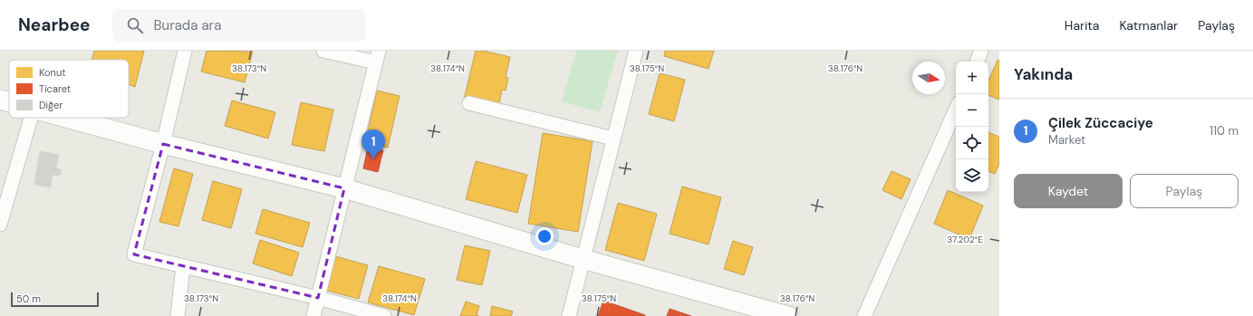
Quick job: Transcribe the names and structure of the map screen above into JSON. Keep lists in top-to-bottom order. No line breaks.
{"legend":["Konut","Ticaret","Diğer"],"scale_bar":"50 m","north":"right","page":{"header":"Nearbee","search":"Burada ara","nav":["Harita","Katmanlar","Paylaş"],"heading":"Yakında","map_buttons":["+","−"],"list":[{"mark":"1","name":"Çilek Züccaciye","note":"Market","value":"110 m"}],"pins":"1","buttons":["Kaydet","Paylaş"],"scale":"50 m"},"coordinates":["38.173°N","38.174°N","38.175°N","38.176°N","37.202°E"]}
